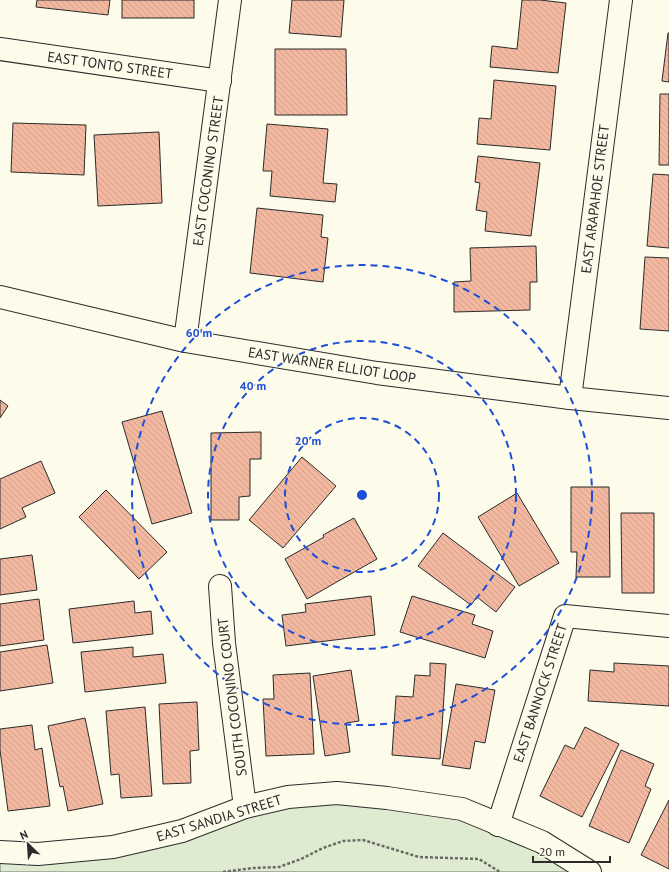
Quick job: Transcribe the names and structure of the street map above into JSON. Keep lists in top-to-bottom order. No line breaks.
{"streets":{"street":["EAST TONTO STREET","EAST COCONINO STREET","EAST ARAPAHOE STREET","EAST WARNER ELLIOT LOOP","EAST BANNOCK STREET","SOUTH COCONINO COURT","EAST SANDIA STREET"]},"crossings":[["EAST TONTO STREET","EAST COCONINO STREET"],["EAST COCONINO STREET","EAST WARNER ELLIOT LOOP"],["EAST ARAPAHOE STREET","EAST WARNER ELLIOT LOOP"],["EAST BANNOCK STREET","EAST SANDIA STREET"],["SOUTH COCONINO COURT","EAST SANDIA STREET"]],"scale_bar":"20 m","north":"top left","rings":["60 m","40 m","20 m"]}
